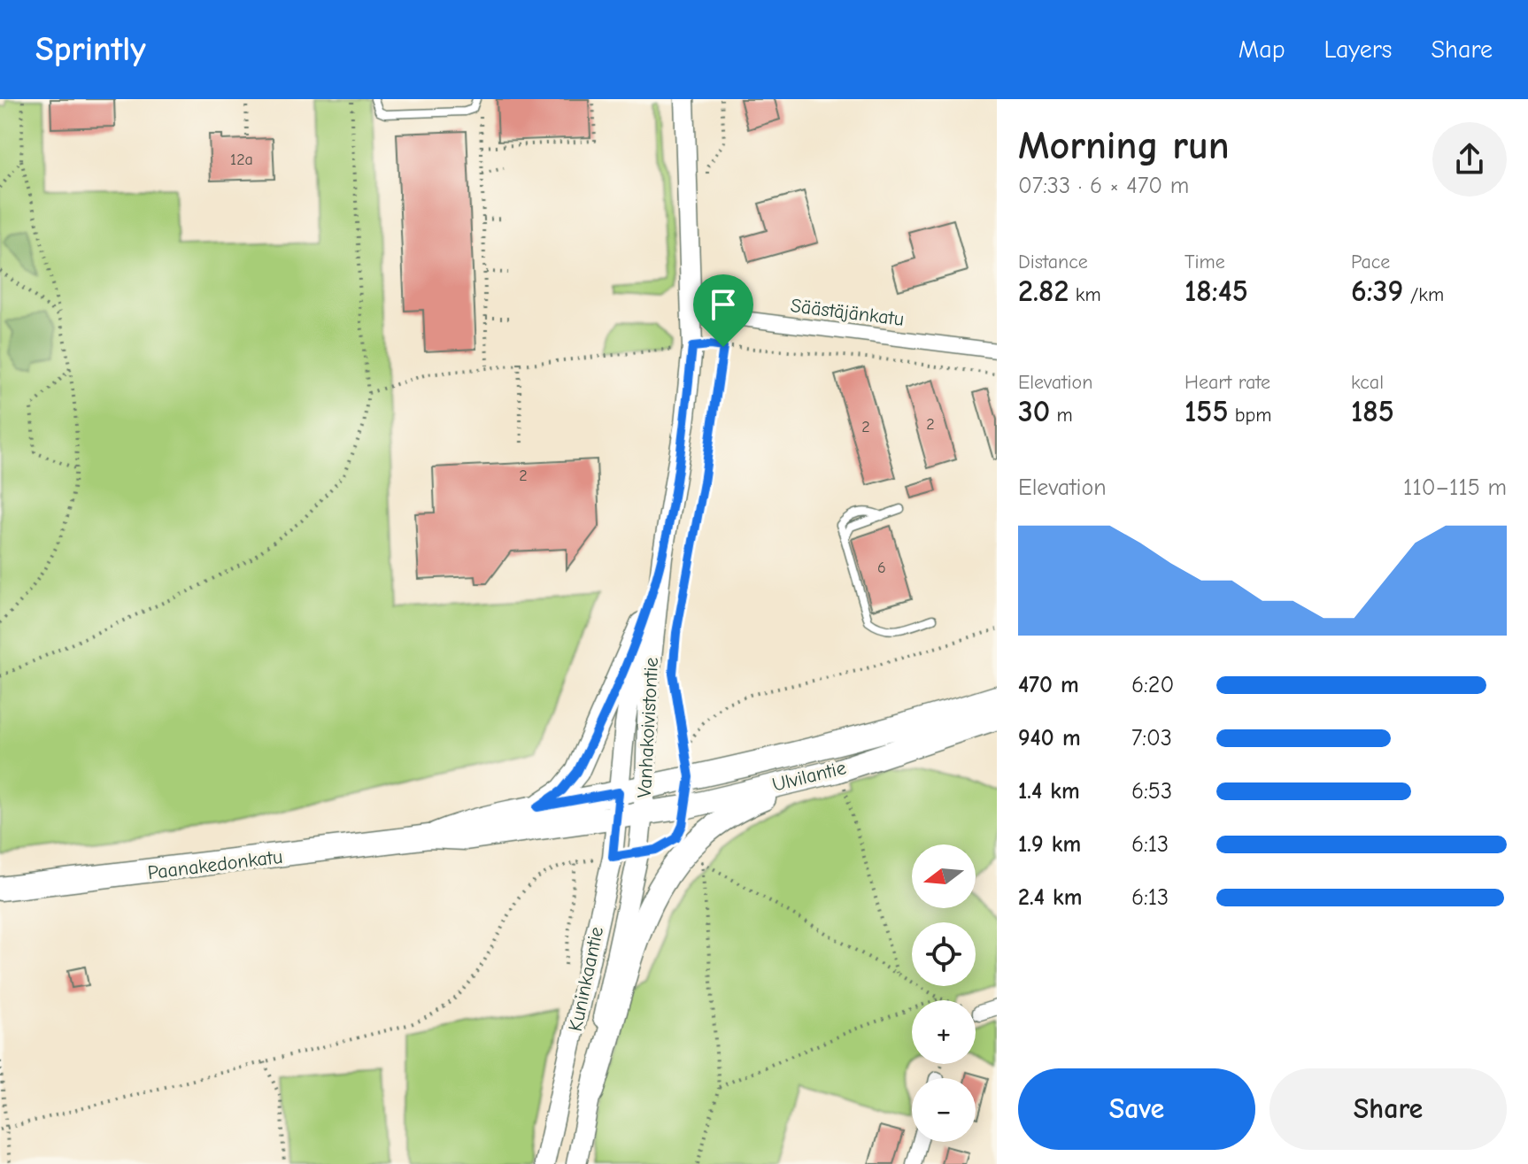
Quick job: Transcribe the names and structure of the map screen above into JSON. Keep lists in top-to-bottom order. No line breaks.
{"streets":{"main road":["Vanhakoivistontie","Ulvilantie","Paanakedonkatu","Kuninkaantie"],"street":["Säästäjänkatu"]},"crossings":[["Säästäjänkatu","Vanhakoivistontie"],["Vanhakoivistontie","Ulvilantie"],["Vanhakoivistontie","Paanakedonkatu"],["Vanhakoivistontie","Kuninkaantie"],["Ulvilantie","Paanakedonkatu"],["Ulvilantie","Kuninkaantie"],["Paanakedonkatu","Kuninkaantie"]],"house_numbers":["12a","2","2","2","6"],"north":"left","page":{"header":"Sprintly","nav":["Map","Layers","Share"],"heading":["Morning run","07:33 · 6 × 470 m"],"stats":[["Distance","2.82 km"],["Time","18:45"],["Pace","6:39 /km"],["Elevation","30 m"],["Heart rate","155 bpm"],["kcal","185"]],"chart":["Elevation","110–115 m"],"list":[{"name":"470 m","note":"6:20"},{"name":"940 m","note":"7:03"},{"name":"1.4 km","note":"6:53"},{"name":"1.9 km","note":"6:13"},{"name":"2.4 km","note":"6:13"}],"map_buttons":["+","−"],"buttons":["Save","Share"]}}
